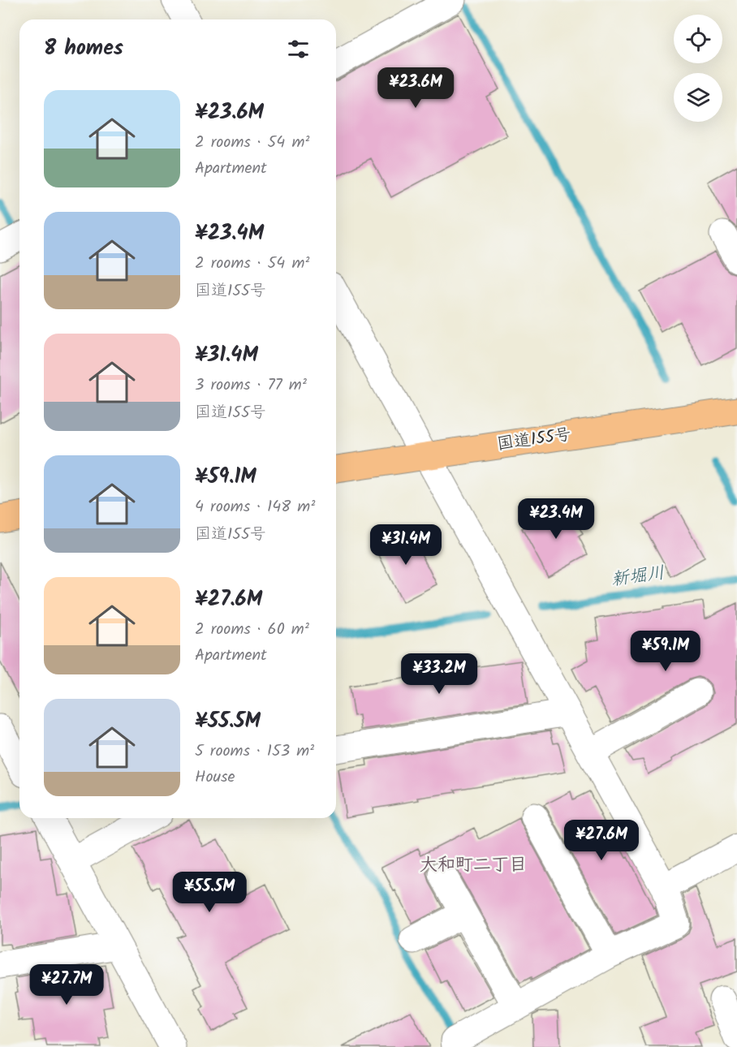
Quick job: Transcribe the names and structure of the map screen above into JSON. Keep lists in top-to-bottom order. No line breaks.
{"streets":{"highway":["国道155号"]},"districts":["大和町二丁目"],"water":["新堀川"],"page":{"heading":"8 homes","price":["¥23.6M","¥23.4M","¥31.4M","¥59.1M","¥33.2M","¥27.6M","¥55.5M","¥27.7M"],"list":[{"name":"¥23.6M","note":"2 rooms · 54 m² · Apartment"},{"name":"¥23.4M","note":"2 rooms · 54 m² · 国道155号"},{"name":"¥31.4M","note":"3 rooms · 77 m² · 国道155号"},{"name":"¥59.1M","note":"4 rooms · 148 m² · 国道155号"},{"name":"¥27.6M","note":"2 rooms · 60 m² · Apartment"},{"name":"¥55.5M","note":"5 rooms · 153 m² · House"}]}}
